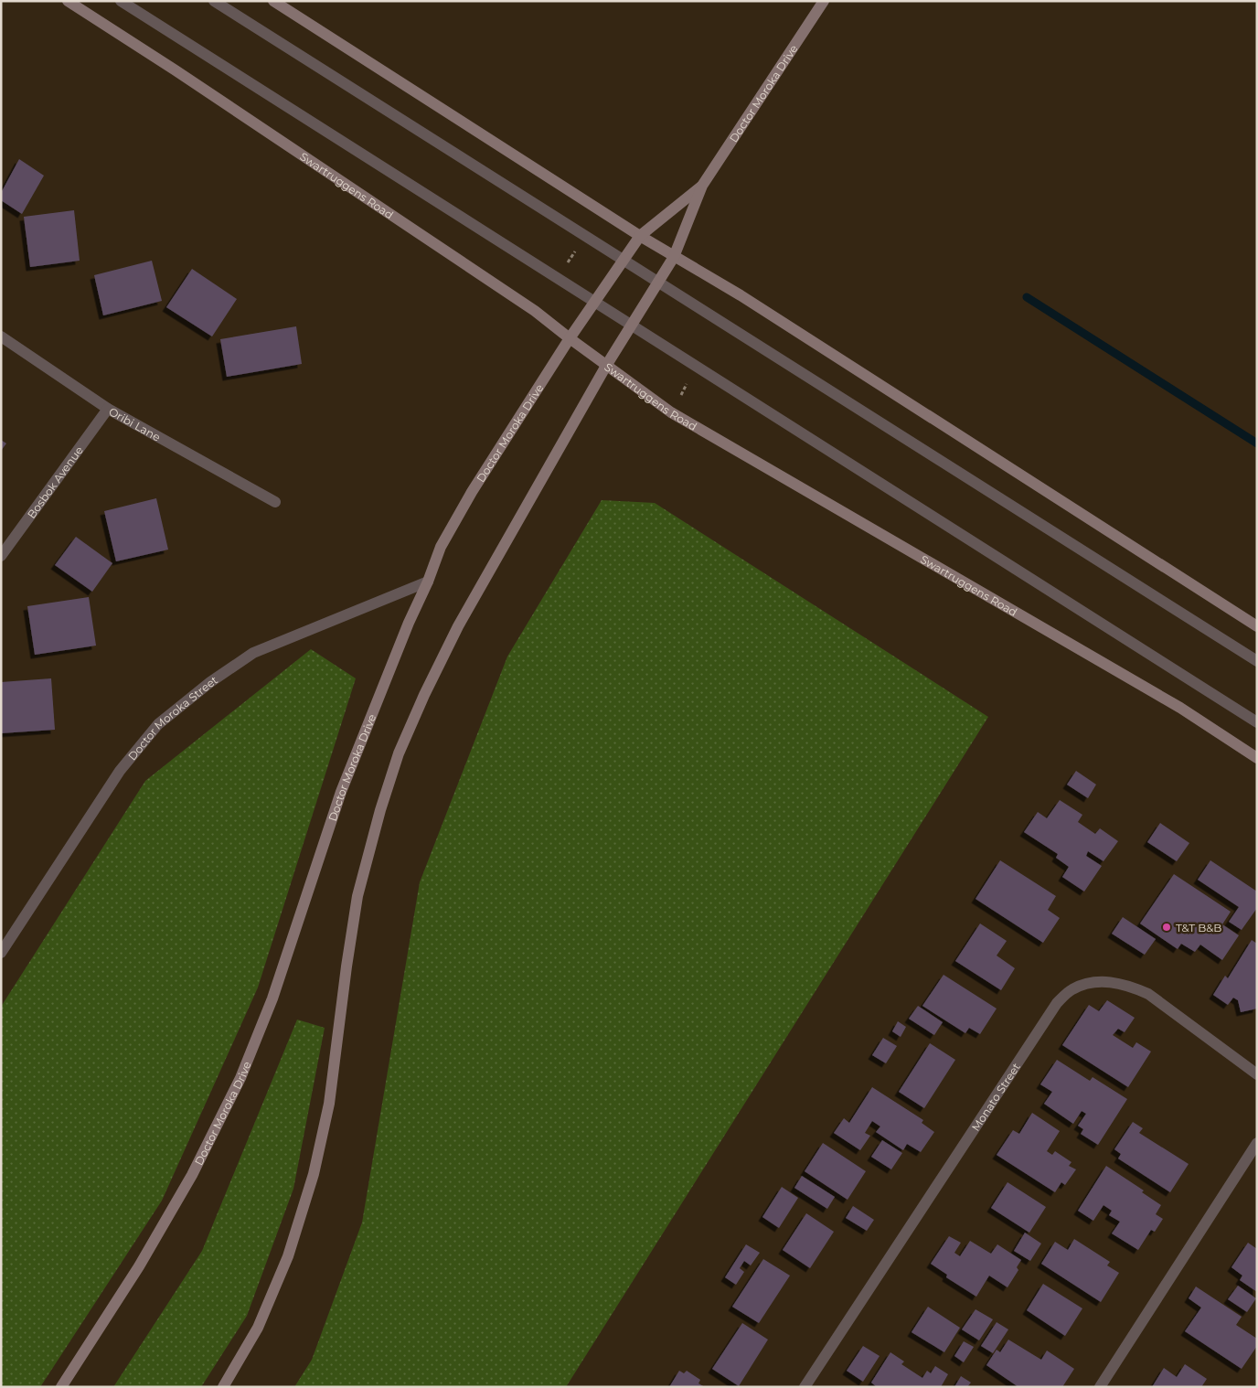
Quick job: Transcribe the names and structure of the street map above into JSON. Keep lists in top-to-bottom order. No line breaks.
{"streets":{"main road":["Doctor Moroka Drive","Swartruggens Road"],"street":["Oribi Lane","Bosbok Avenue","Doctor Moroka Street","Monato Street"]},"crossings":[["Doctor Moroka Drive","Swartruggens Road"],["Doctor Moroka Drive","Doctor Moroka Street"],["Oribi Lane","Bosbok Avenue"]],"places":["T&T B&B"]}
